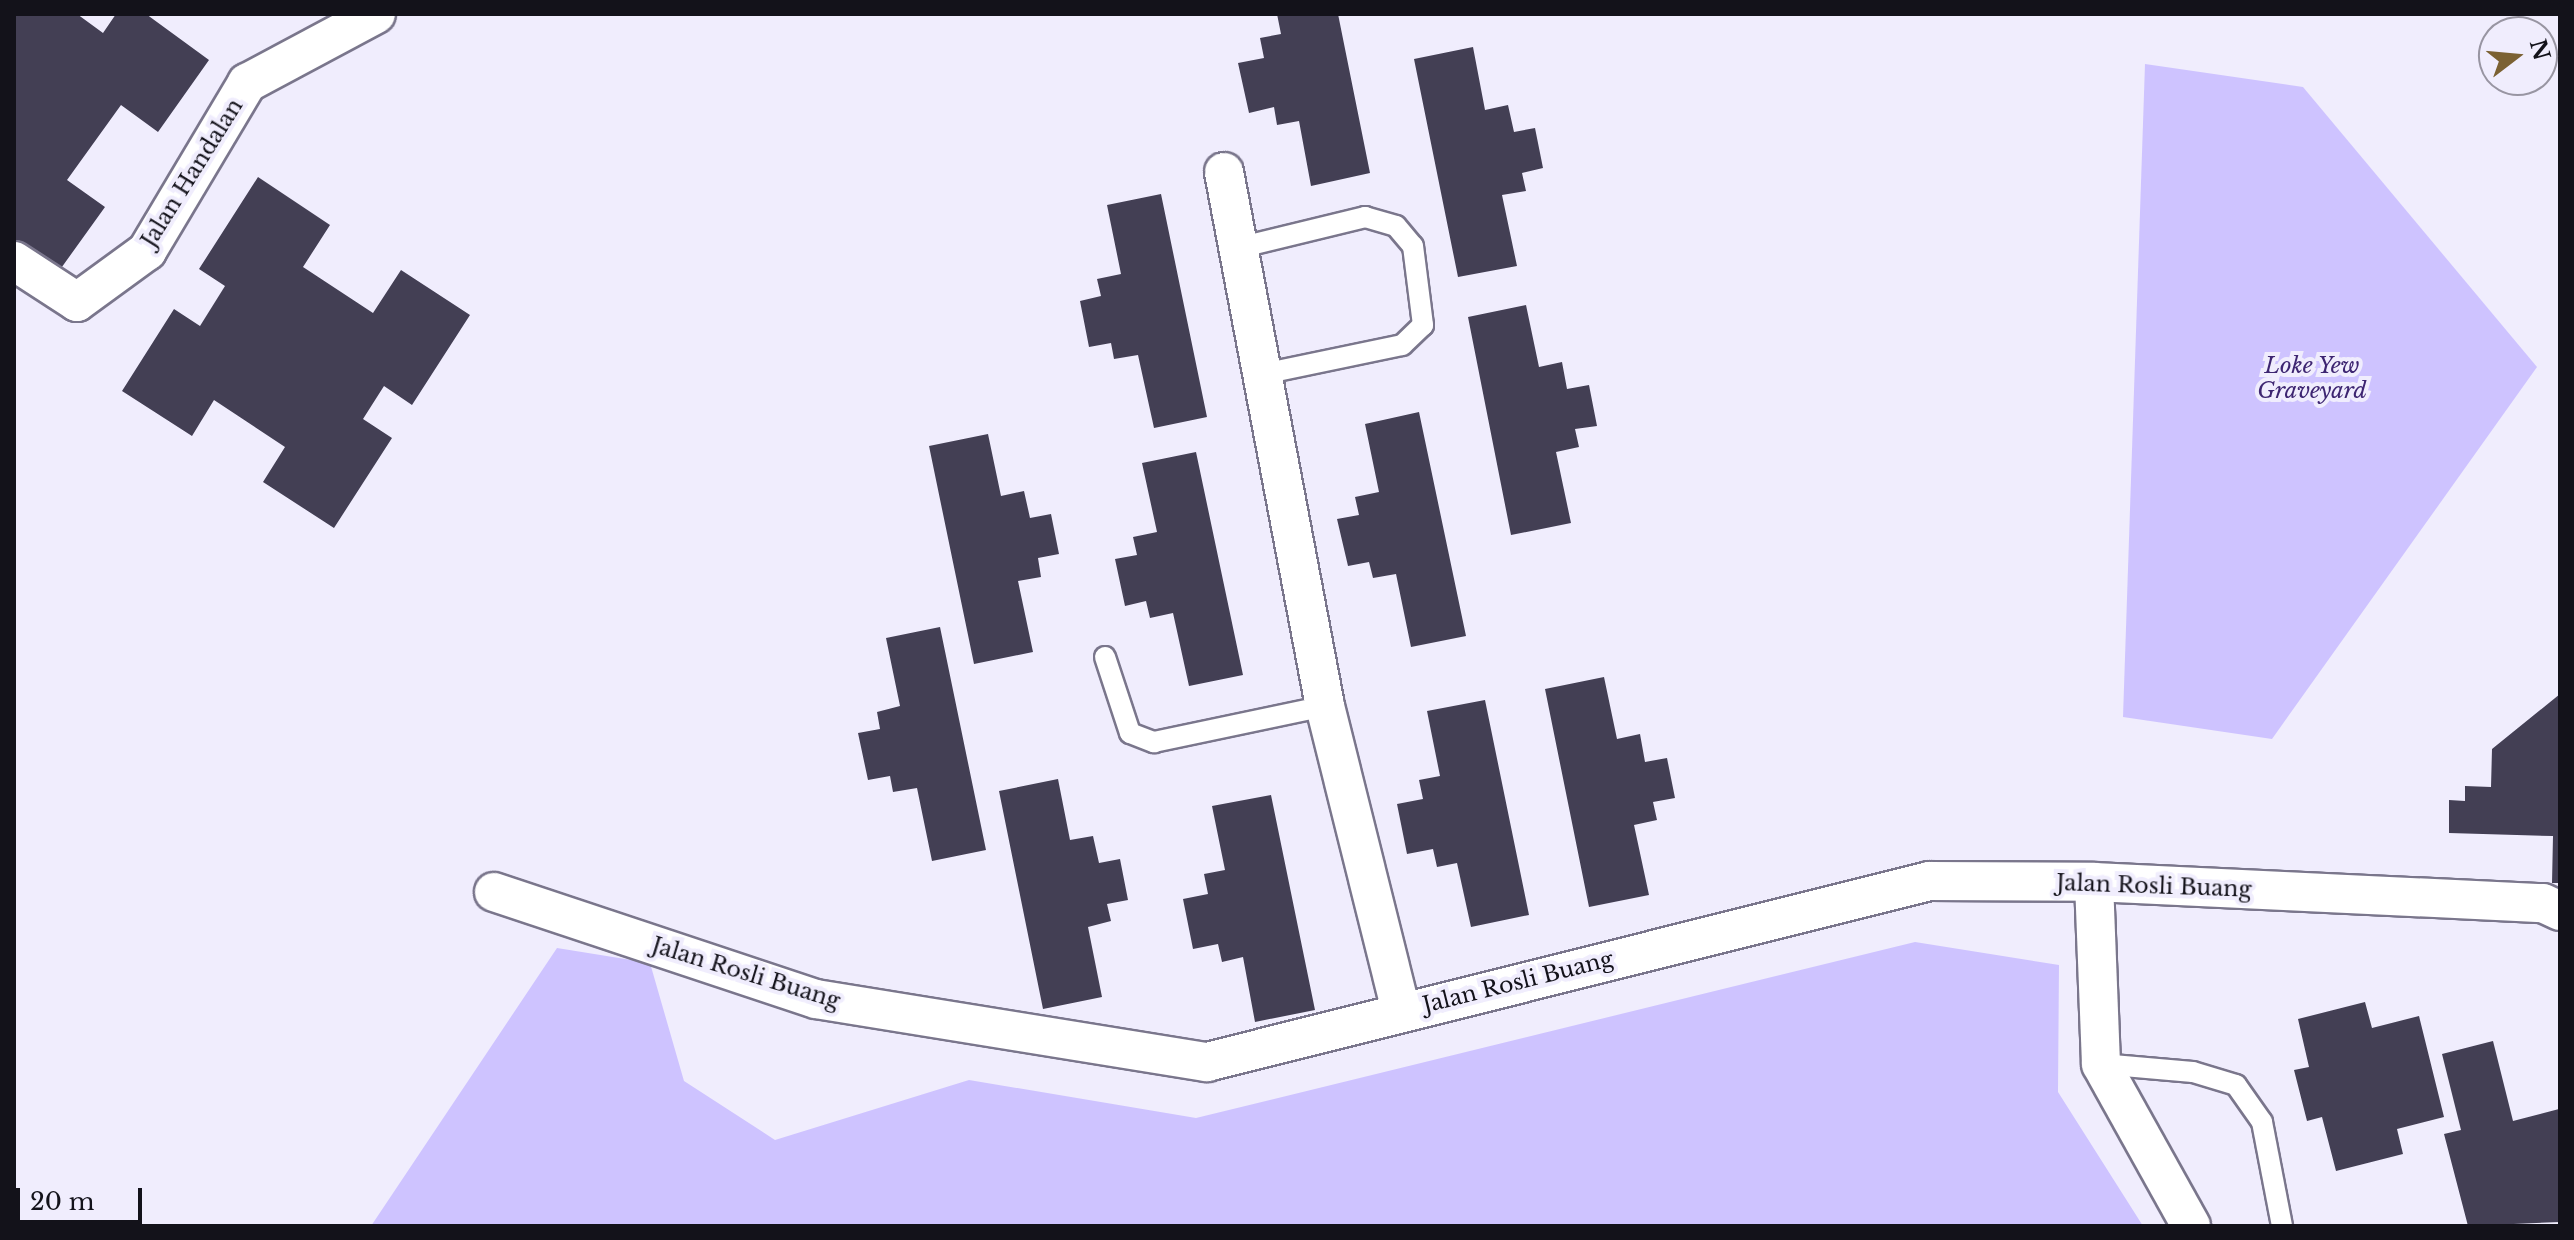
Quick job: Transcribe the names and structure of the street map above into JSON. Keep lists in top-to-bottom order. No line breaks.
{"streets":{"street":["Jalan Handalan","Jalan Rosli Buang"]},"parks":["Loke Yew Graveyard"],"scale_bar":"20 m","north":"right"}
